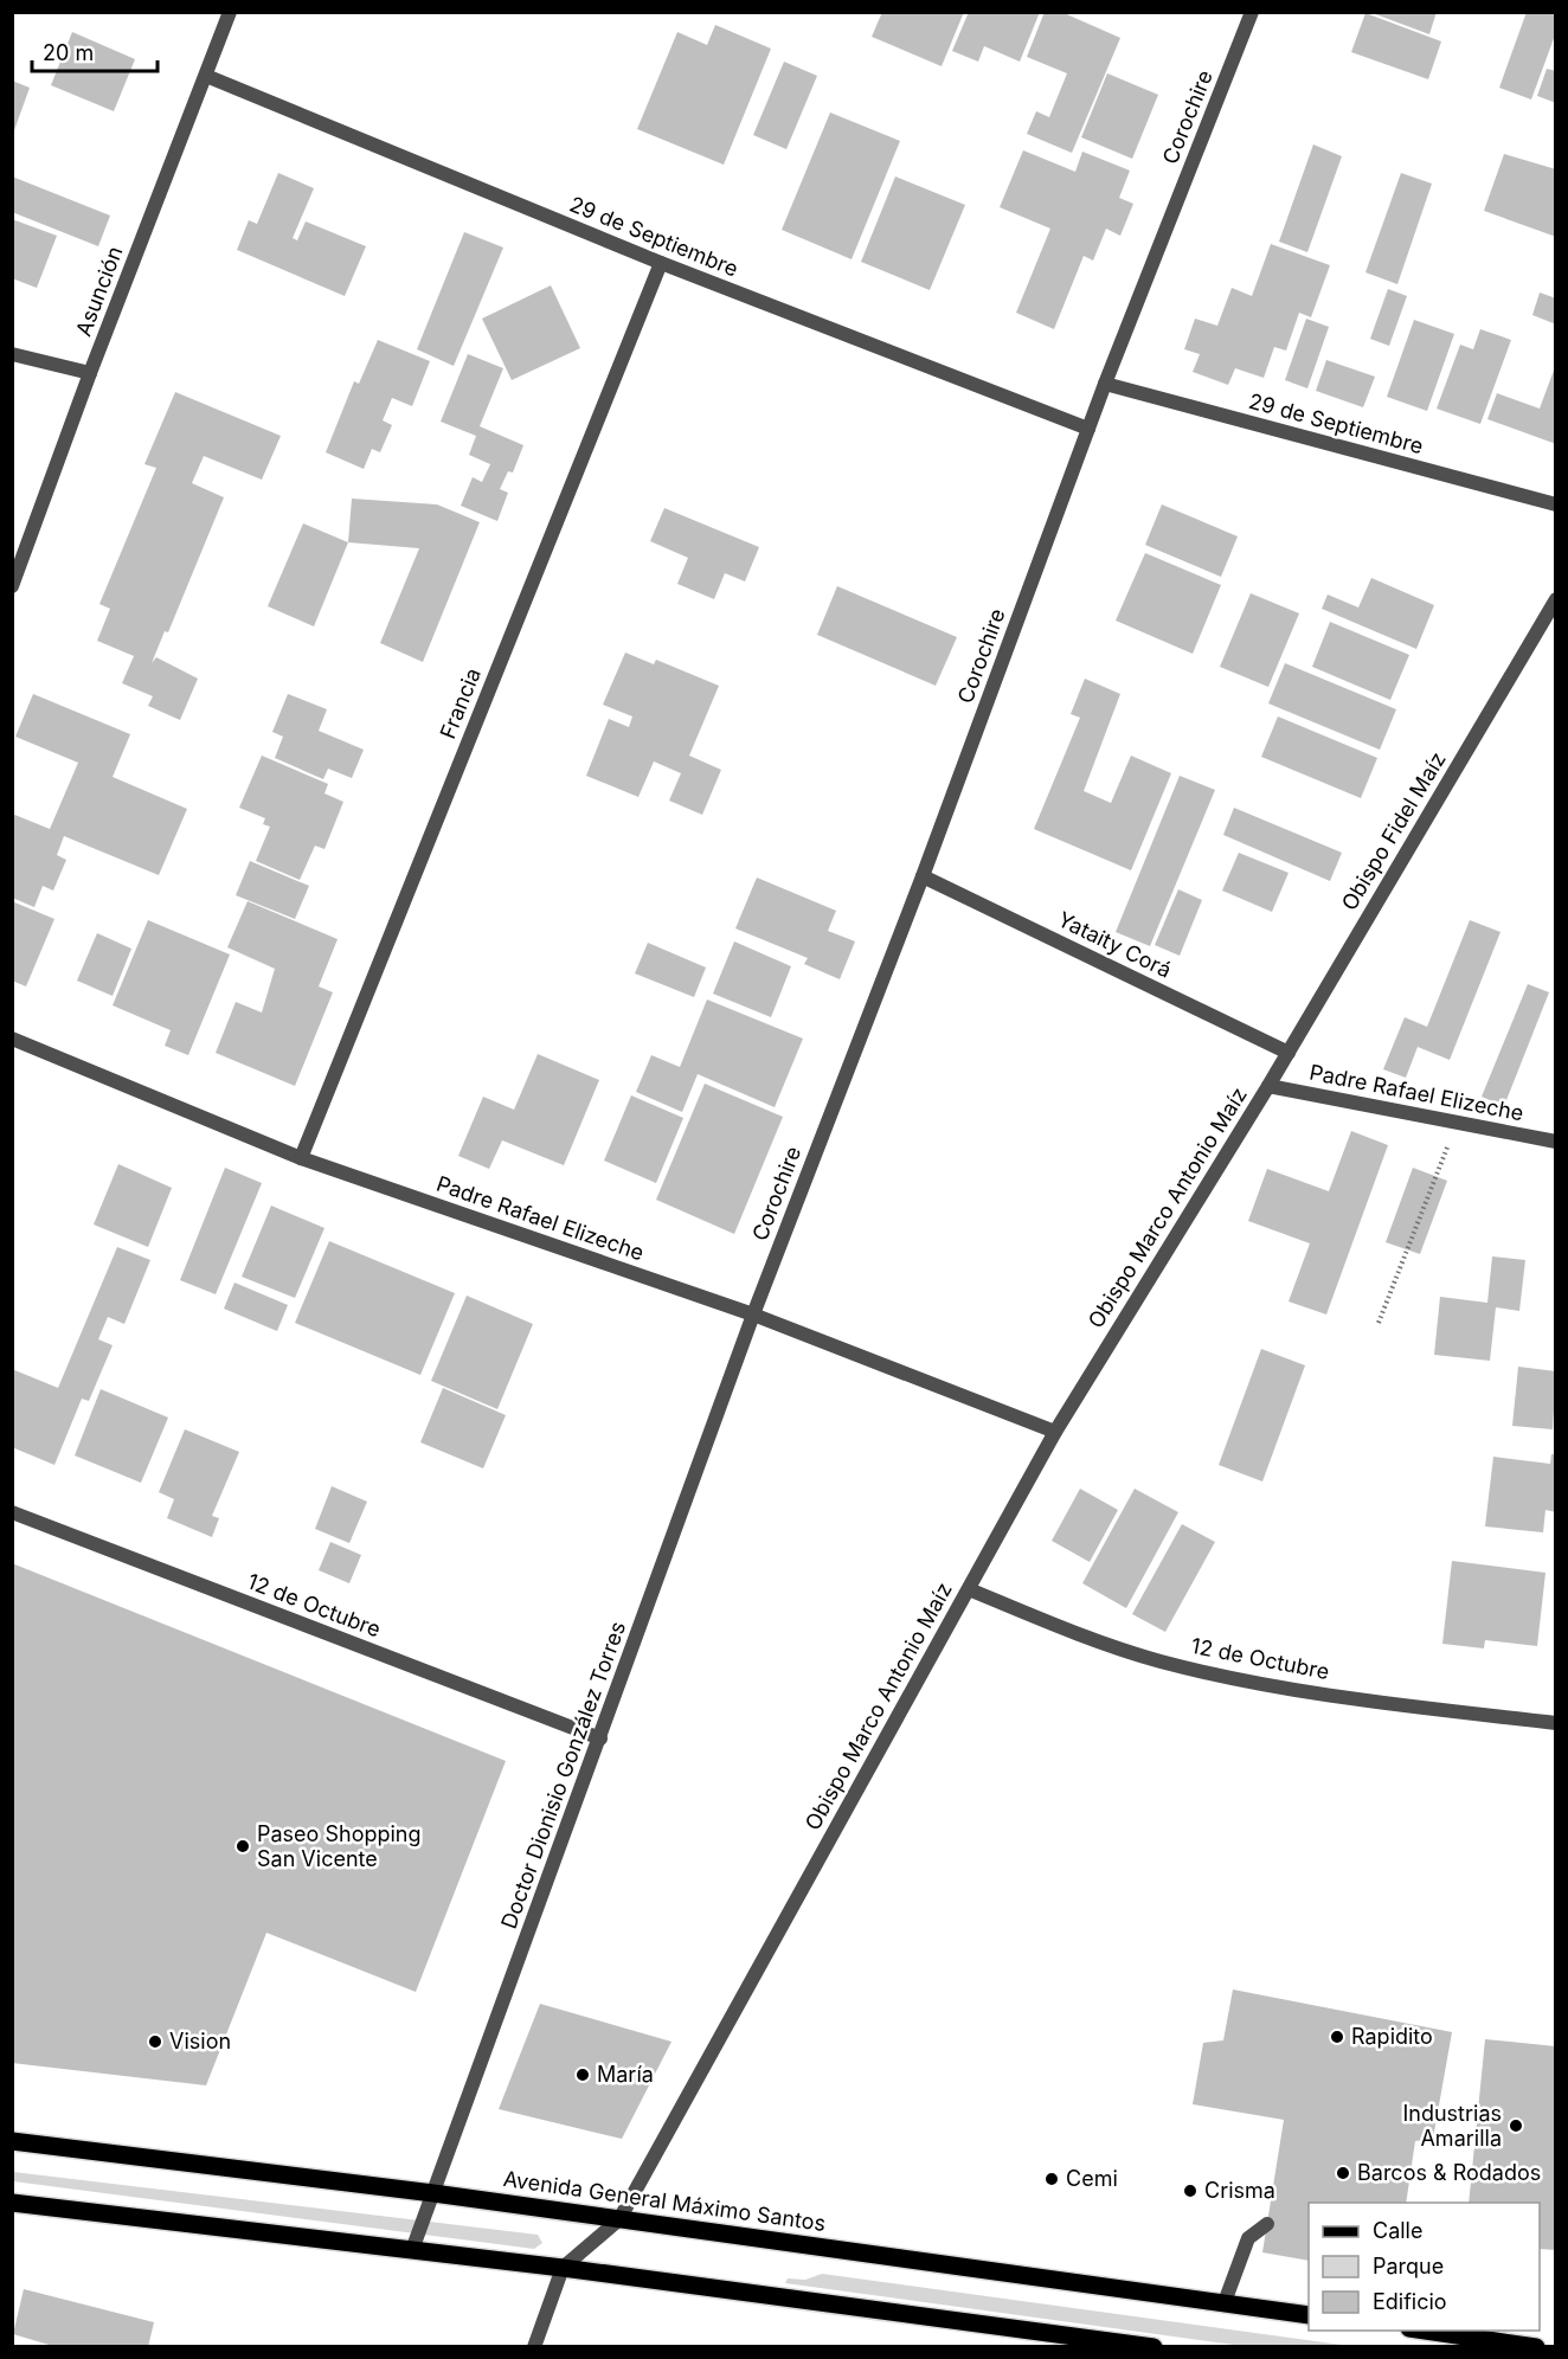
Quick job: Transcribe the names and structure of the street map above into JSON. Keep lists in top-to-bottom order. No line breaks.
{"streets":{"main road":["Avenida General Máximo Santos"],"street":["Corochire","29 de Septiembre","Asunción","Francia","Obispo Fidel Maíz","Yataity Corá","Padre Rafael Elizeche","Obispo Marco Antonio Maíz","12 de Octubre","Doctor Dionisio González Torres"]},"crossings":[["Corochire","29 de Septiembre"],["Corochire","Yataity Corá"],["Corochire","Padre Rafael Elizeche"],["Corochire","Doctor Dionisio González Torres"],["29 de Septiembre","Asunción"],["29 de Septiembre","Francia"],["Francia","Padre Rafael Elizeche"],["Obispo Fidel Maíz","Yataity Corá"],["Obispo Fidel Maíz","Padre Rafael Elizeche"],["Obispo Fidel Maíz","Obispo Marco Antonio Maíz"],["Padre Rafael Elizeche","Obispo Marco Antonio Maíz"],["Padre Rafael Elizeche","Doctor Dionisio González Torres"],["Obispo Marco Antonio Maíz","12 de Octubre"],["Obispo Marco Antonio Maíz","Avenida General Máximo Santos"],["12 de Octubre","Doctor Dionisio González Torres"],["Doctor Dionisio González Torres","Avenida General Máximo Santos"]],"places":["Paseo Shopping San Vicente","Rapidito","Vision","María","Industrias Amarilla","Barcos & Rodados","Cemi","Crisma"],"legend":["Calle","Parque","Edificio"],"scale_bar":"20 m"}
